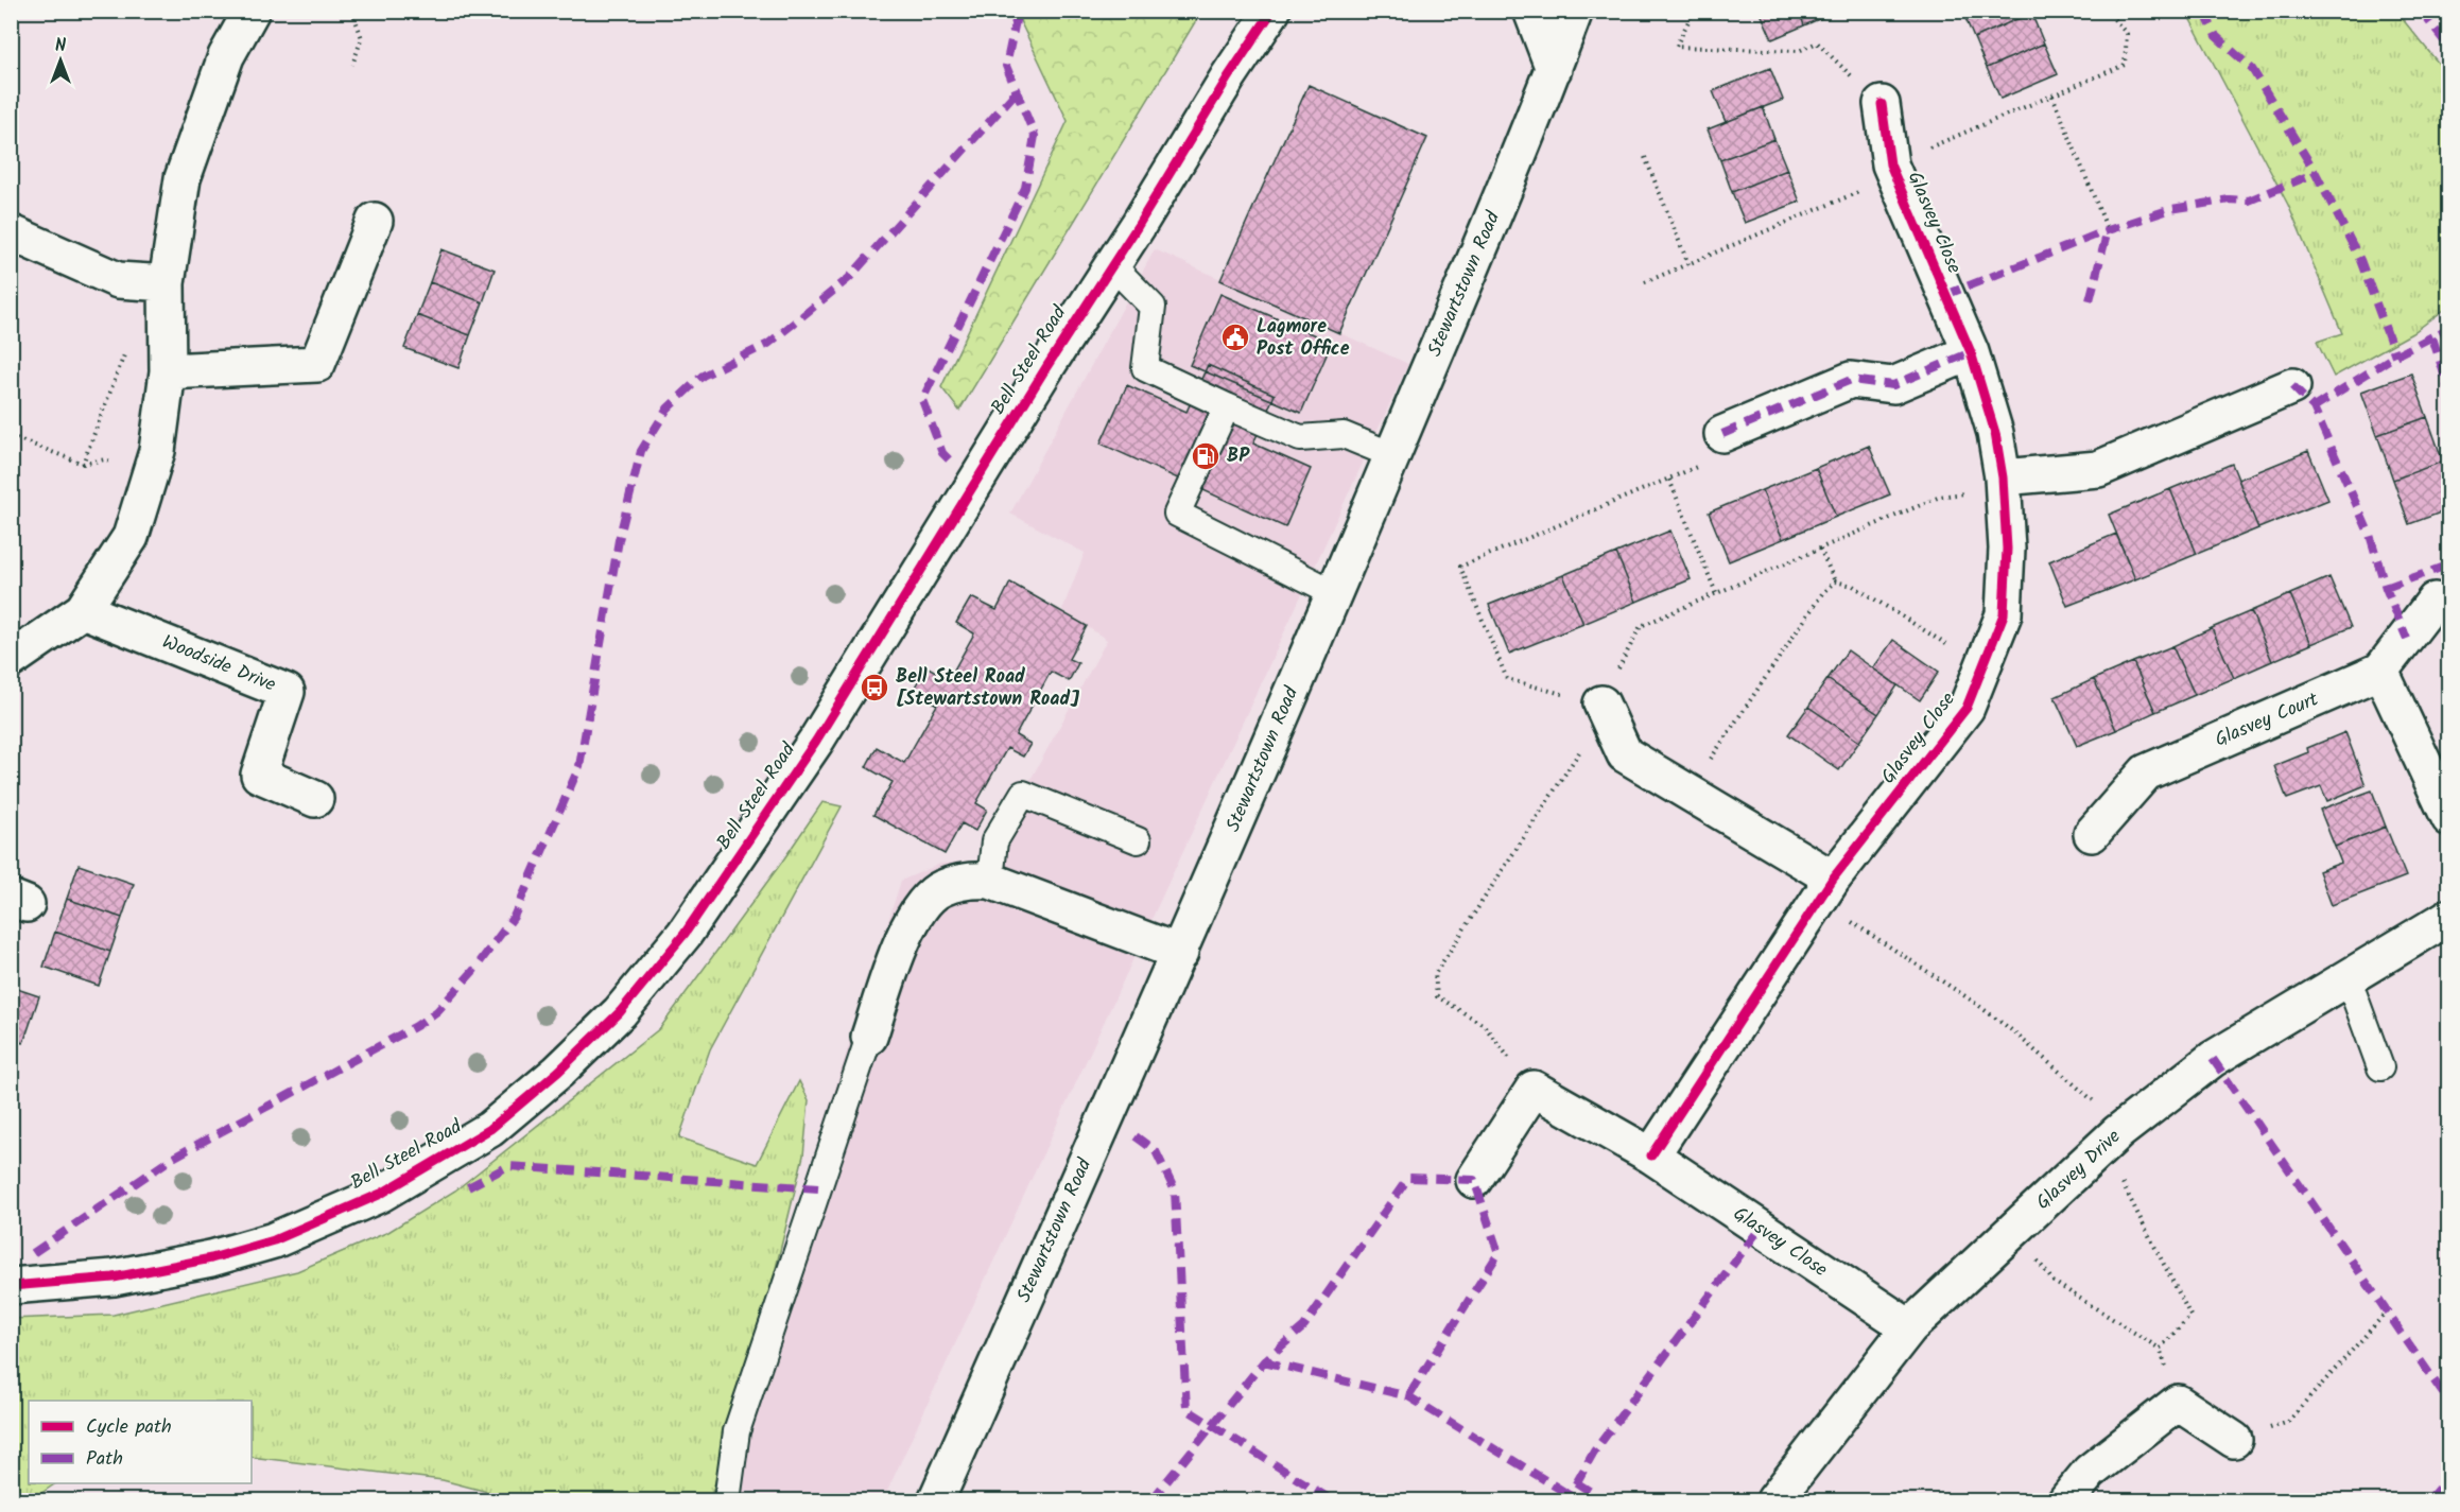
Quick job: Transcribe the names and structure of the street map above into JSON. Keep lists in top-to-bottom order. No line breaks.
{"streets":{"street":["Glasvey Close","Stewartstown Road","Bell Steel Road","Woodside Drive","Glasvey Court","Glasvey Drive"]},"crossings":[["Glasvey Close","Glasvey Drive"]],"places":{"public building":["Lagmore Post Office"],"fuel station":["BP"],"bus stop":["Bell Steel Road [Stewartstown Road]"]},"legend":["Cycle path","Path"],"north":"top"}
